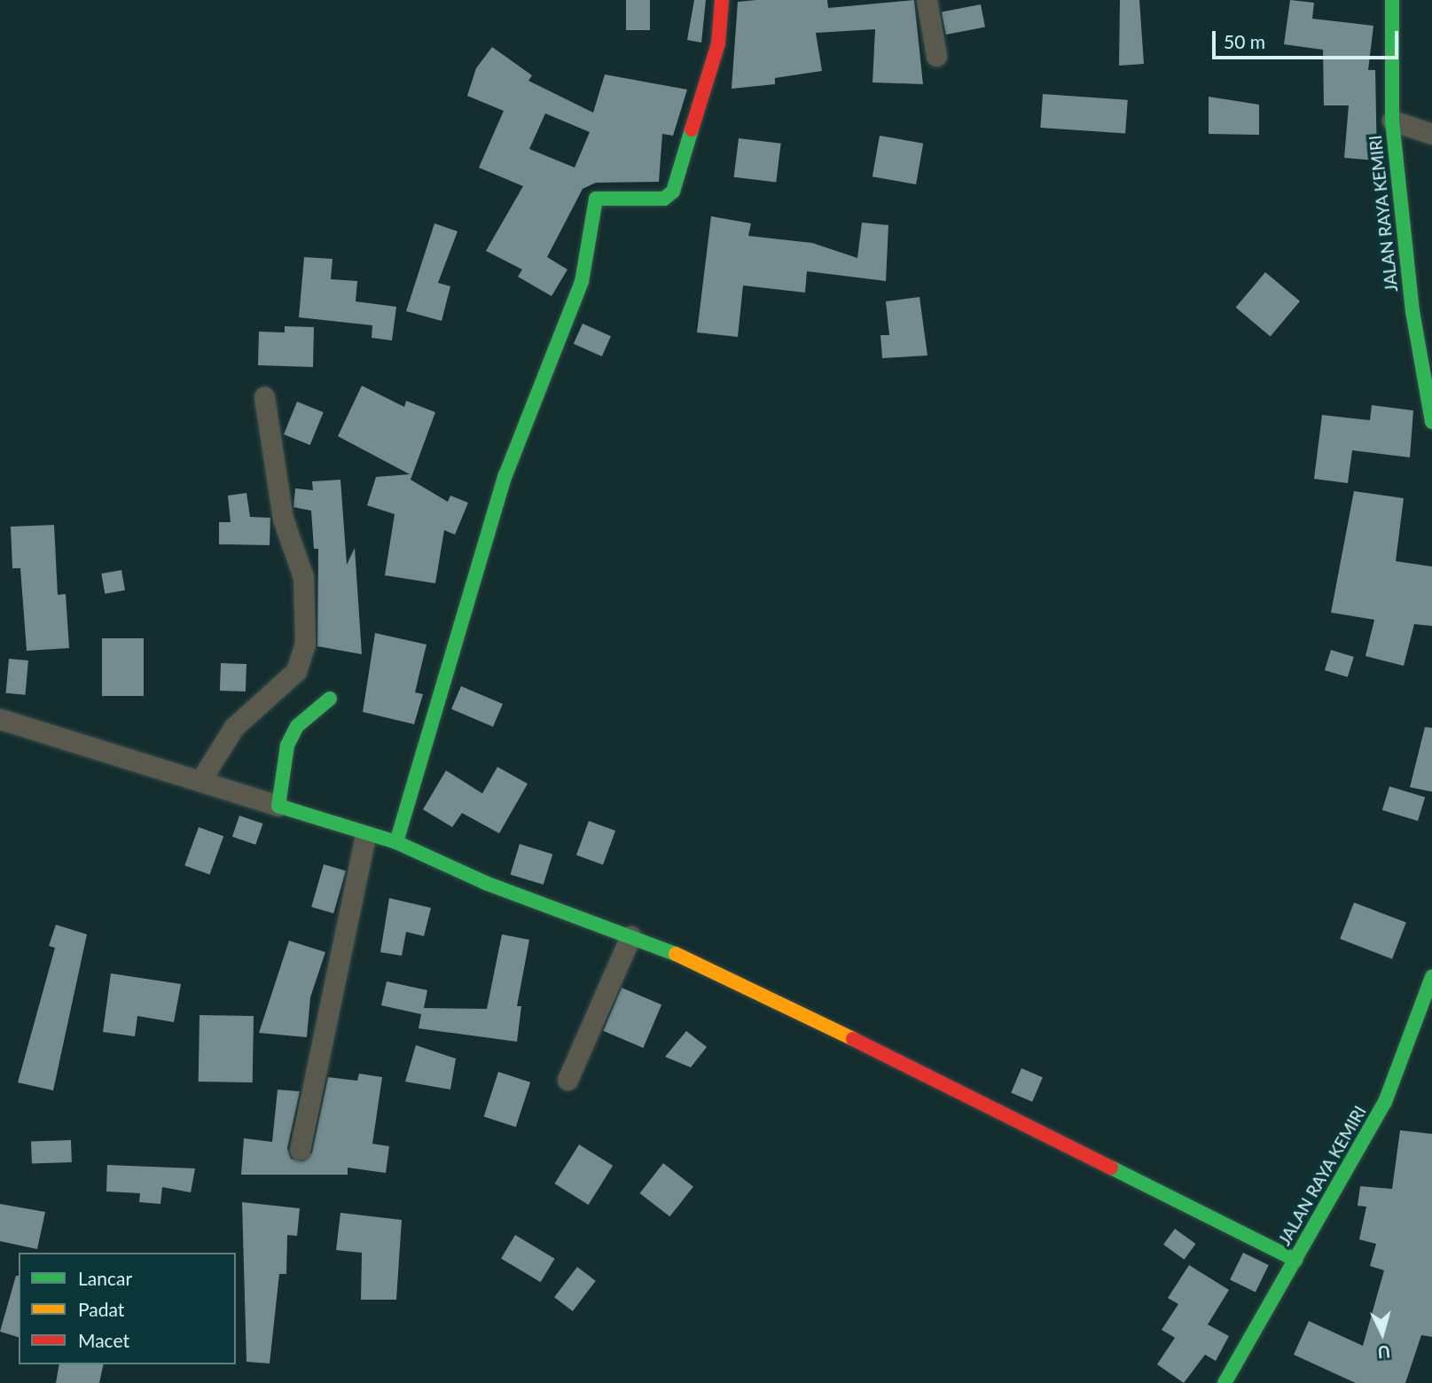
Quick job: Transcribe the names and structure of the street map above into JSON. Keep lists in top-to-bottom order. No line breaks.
{"streets":{"street":["JALAN RAYA KEMIRI"]},"legend":["Lancar","Padat","Macet"],"scale_bar":"50 m","north":"bottom"}
